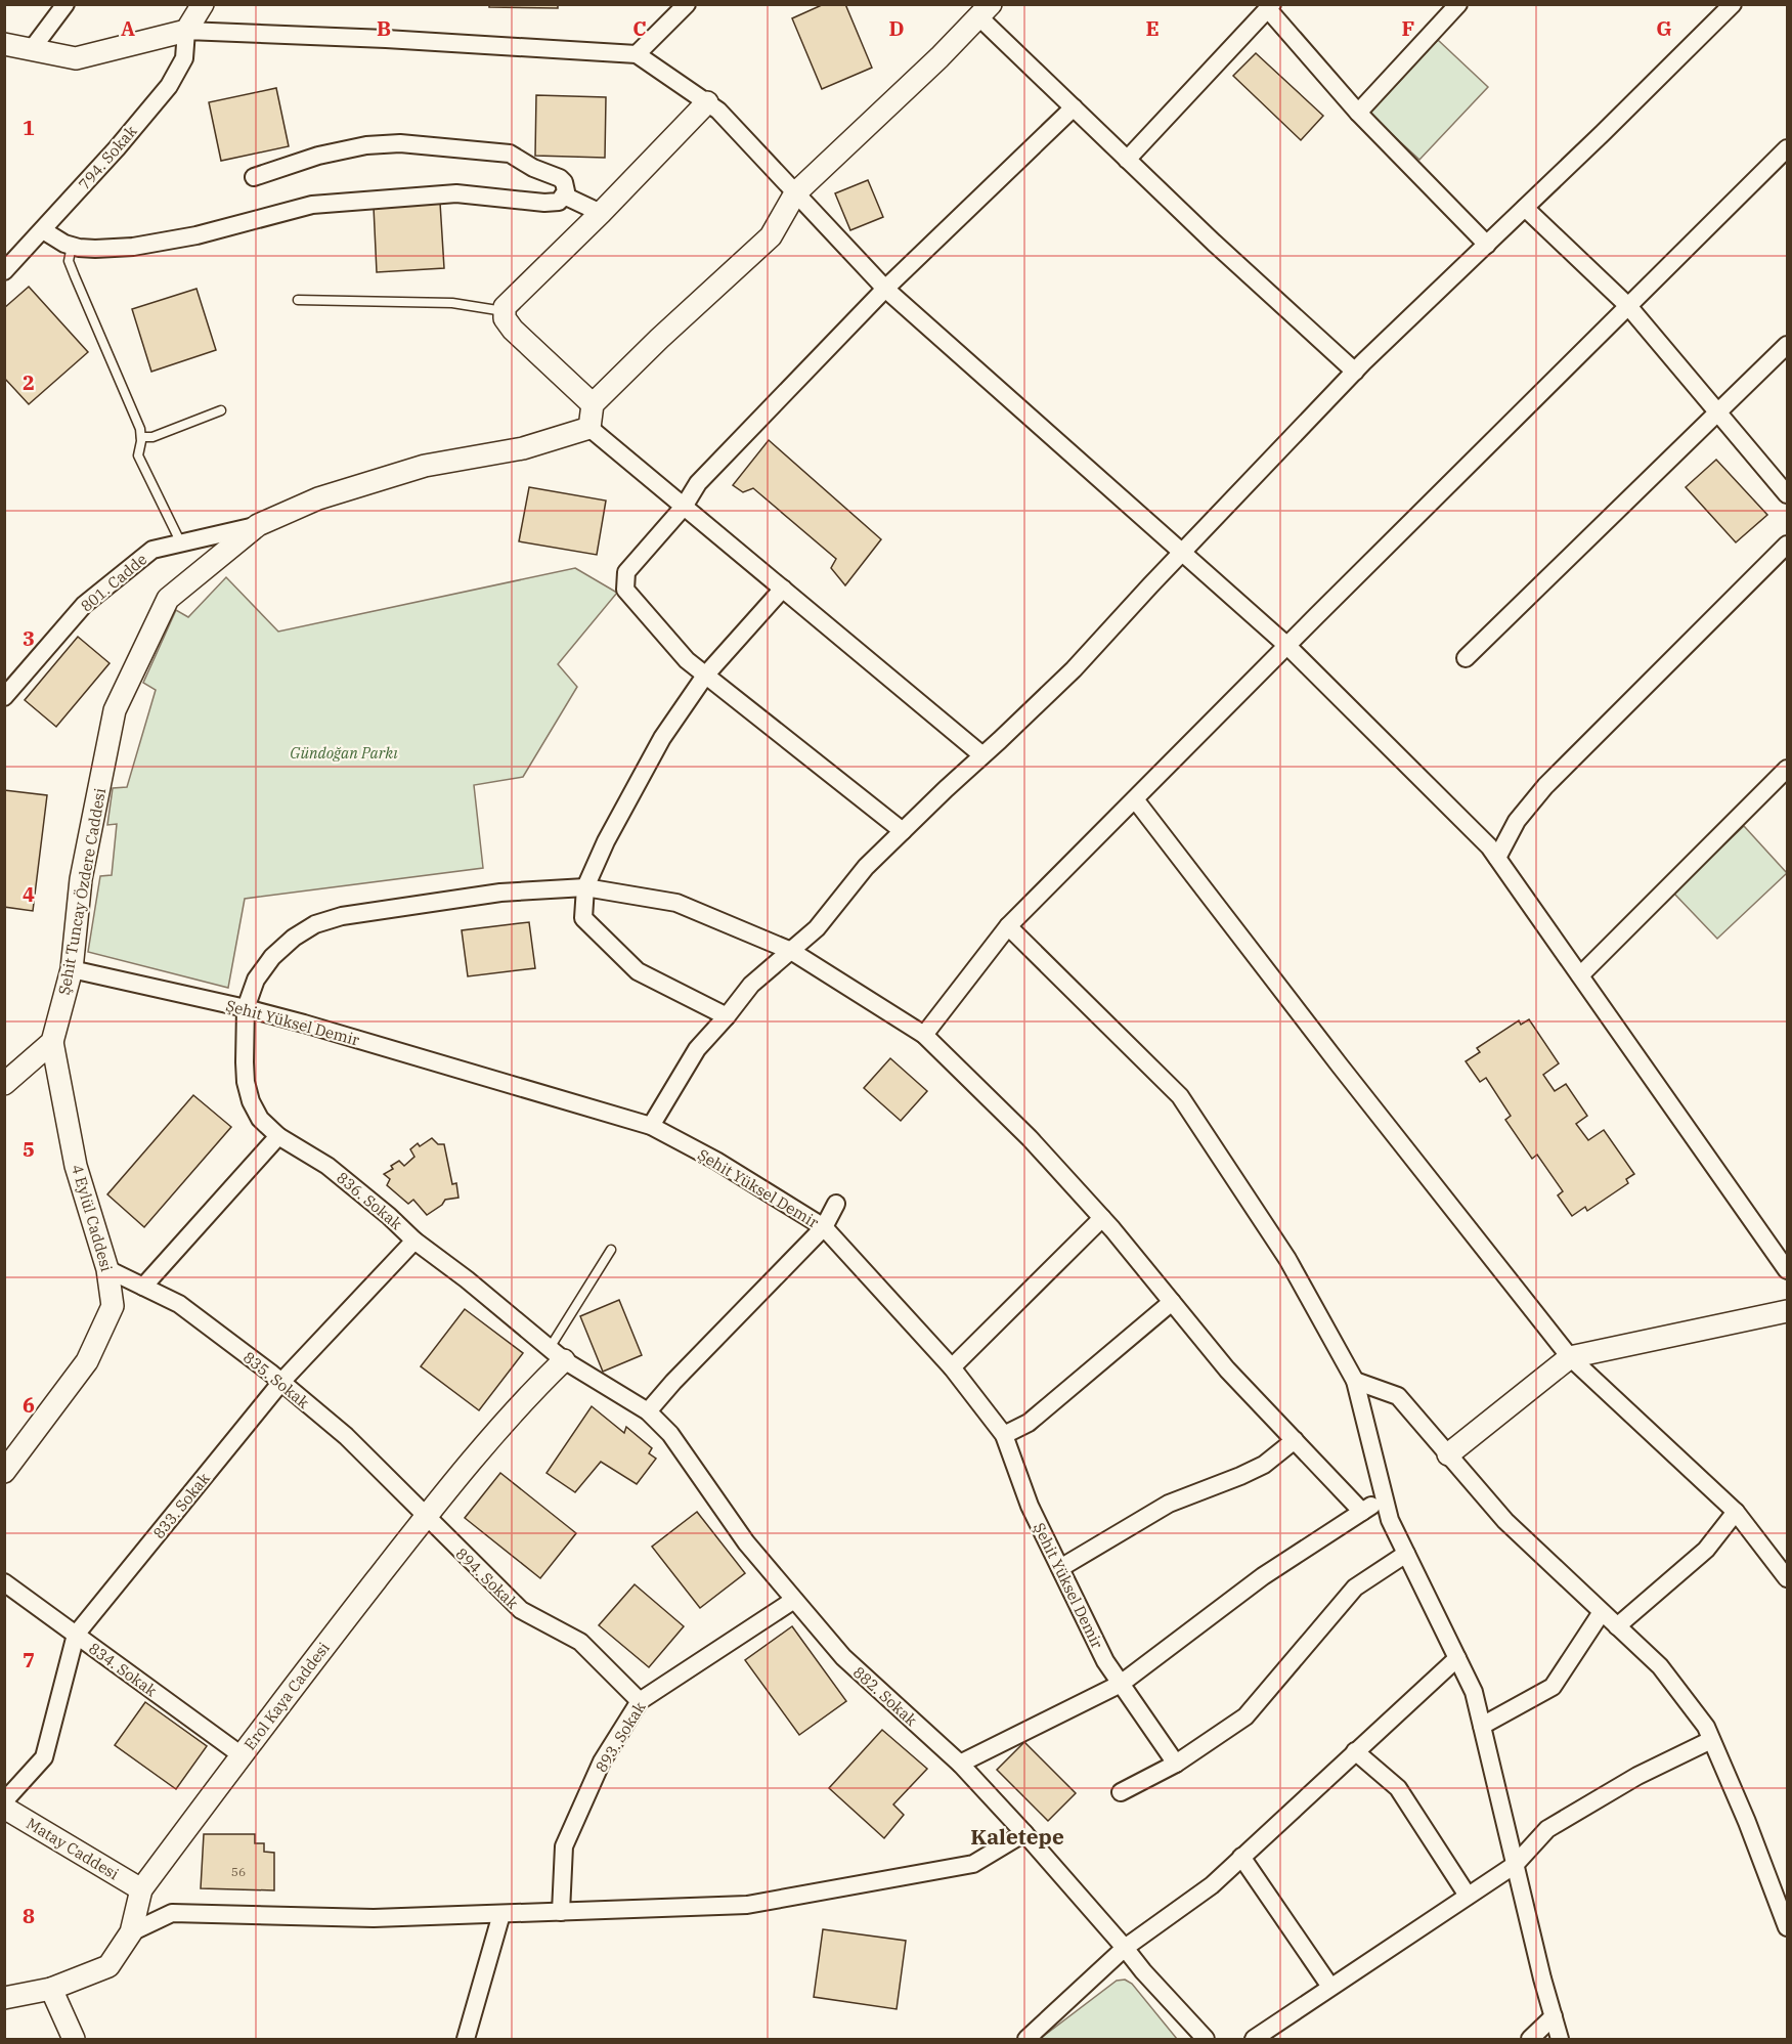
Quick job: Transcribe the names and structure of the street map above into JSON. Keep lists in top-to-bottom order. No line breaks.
{"streets":{"street":["794. Sokak","801. Cadde","Şehit Tuncay Özdere Caddesi","Şehit Yüksel Demir","836. Sokak","4 Eylül Caddesi","835. Sokak","833. Sokak","894. Sokak","834. Sokak","Erol Kaya Caddesi","882. Sokak","893. Sokak","Matay Caddesi"]},"crossings":[["801. Cadde","Şehit Tuncay Özdere Caddesi"],["Şehit Tuncay Özdere Caddesi","Şehit Yüksel Demir"],["Şehit Tuncay Özdere Caddesi","4 Eylül Caddesi"],["Şehit Yüksel Demir","836. Sokak"],["836. Sokak","833. Sokak"],["836. Sokak","Erol Kaya Caddesi"],["836. Sokak","882. Sokak"],["4 Eylül Caddesi","835. Sokak"],["835. Sokak","833. Sokak"],["835. Sokak","894. Sokak"],["835. Sokak","Erol Kaya Caddesi"],["833. Sokak","834. Sokak"],["894. Sokak","Erol Kaya Caddesi"],["894. Sokak","893. Sokak"],["834. Sokak","Erol Kaya Caddesi"],["Erol Kaya Caddesi","882. Sokak"],["Erol Kaya Caddesi","Matay Caddesi"],["882. Sokak","893. Sokak"]],"districts":["Kaletepe"],"parks":["Gündoğan Parkı"],"house_numbers":["56"],"grid":{"columns":["A","B","C","D","E","F","G"],"rows":["1","2","3","4","5","6","7","8"]}}
